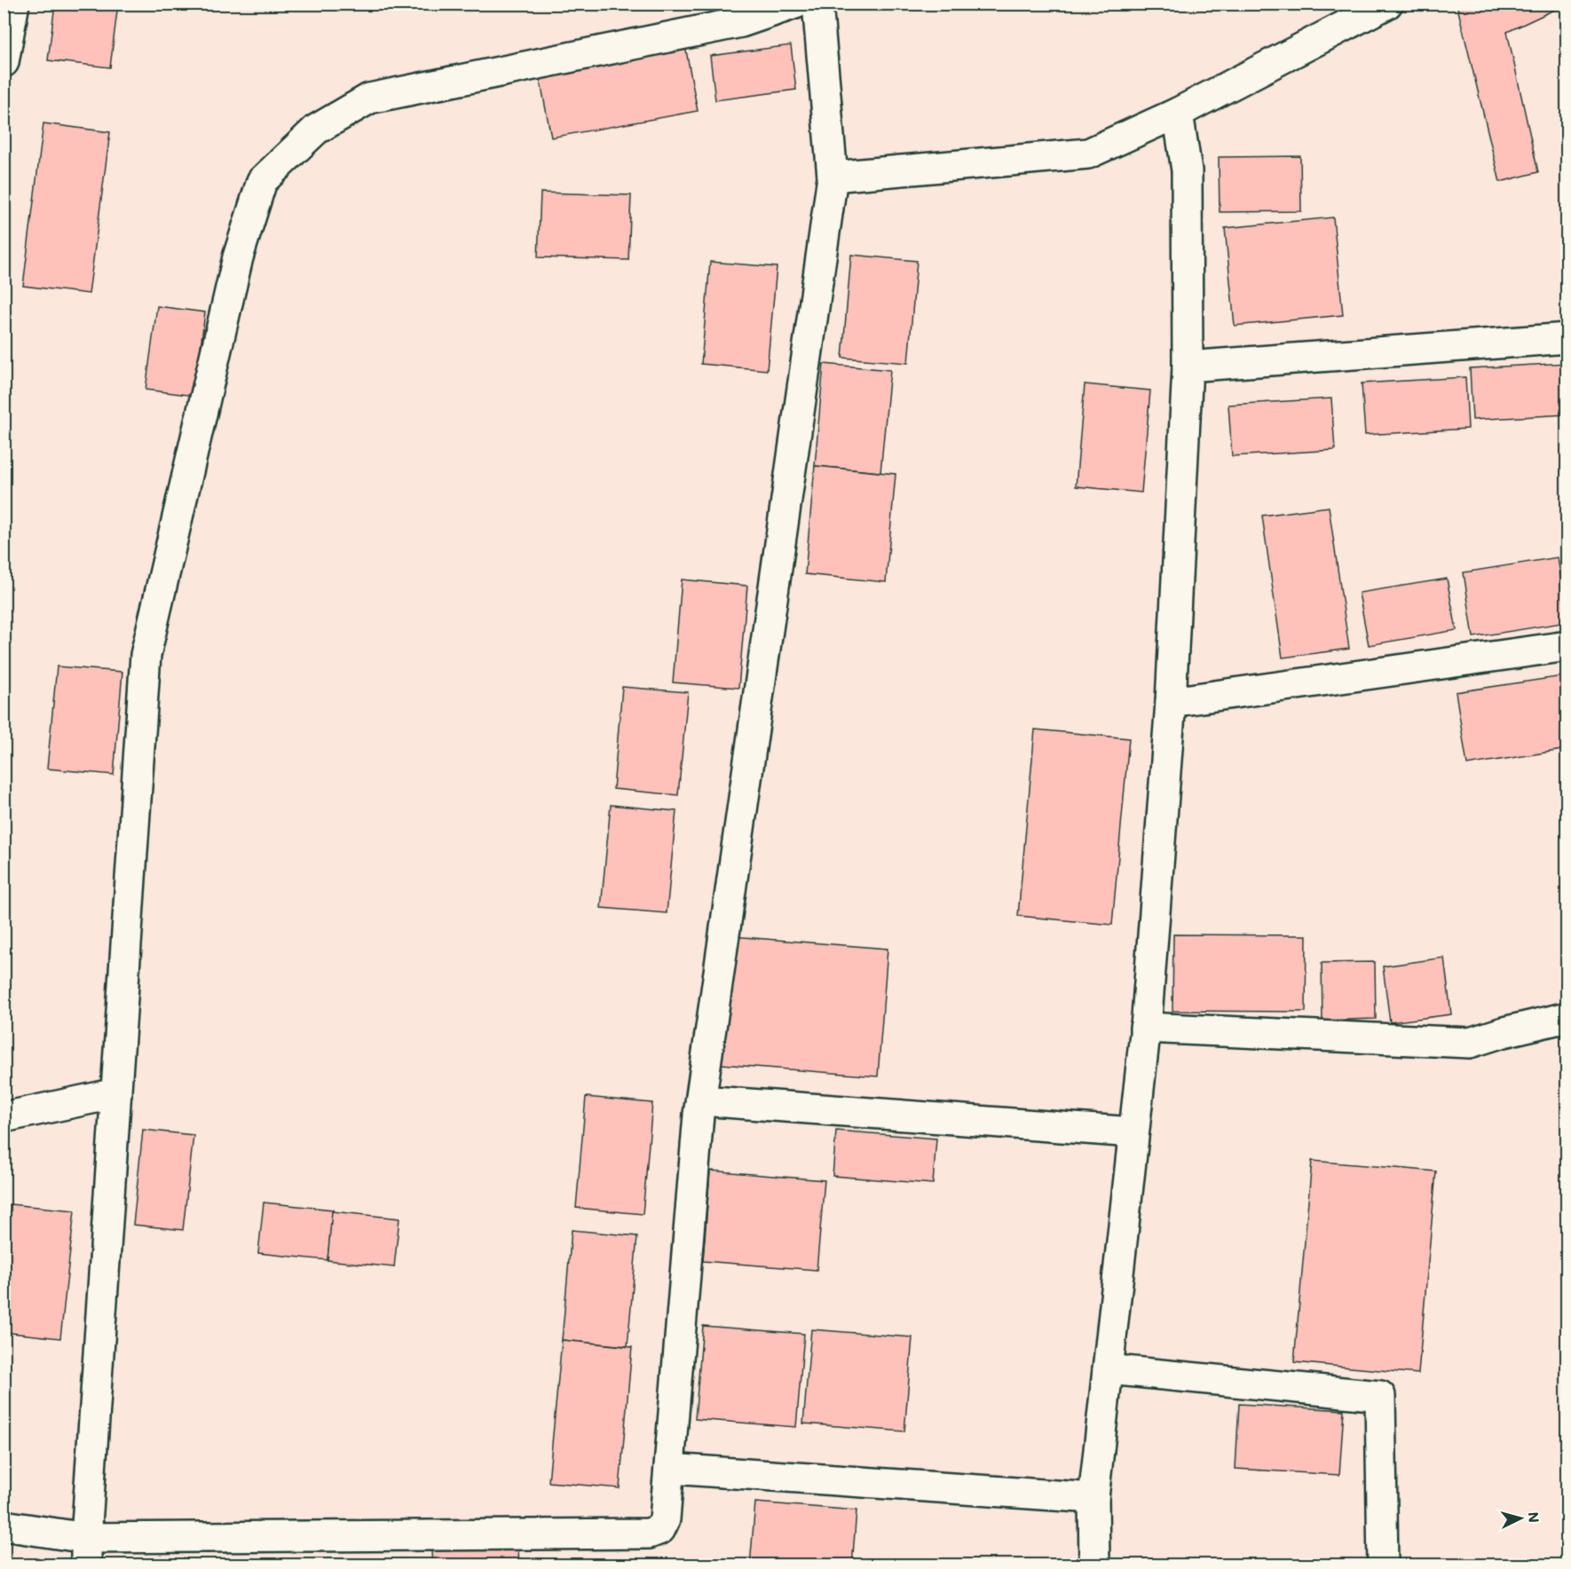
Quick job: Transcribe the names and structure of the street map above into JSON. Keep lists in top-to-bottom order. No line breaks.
{"north":"right"}
